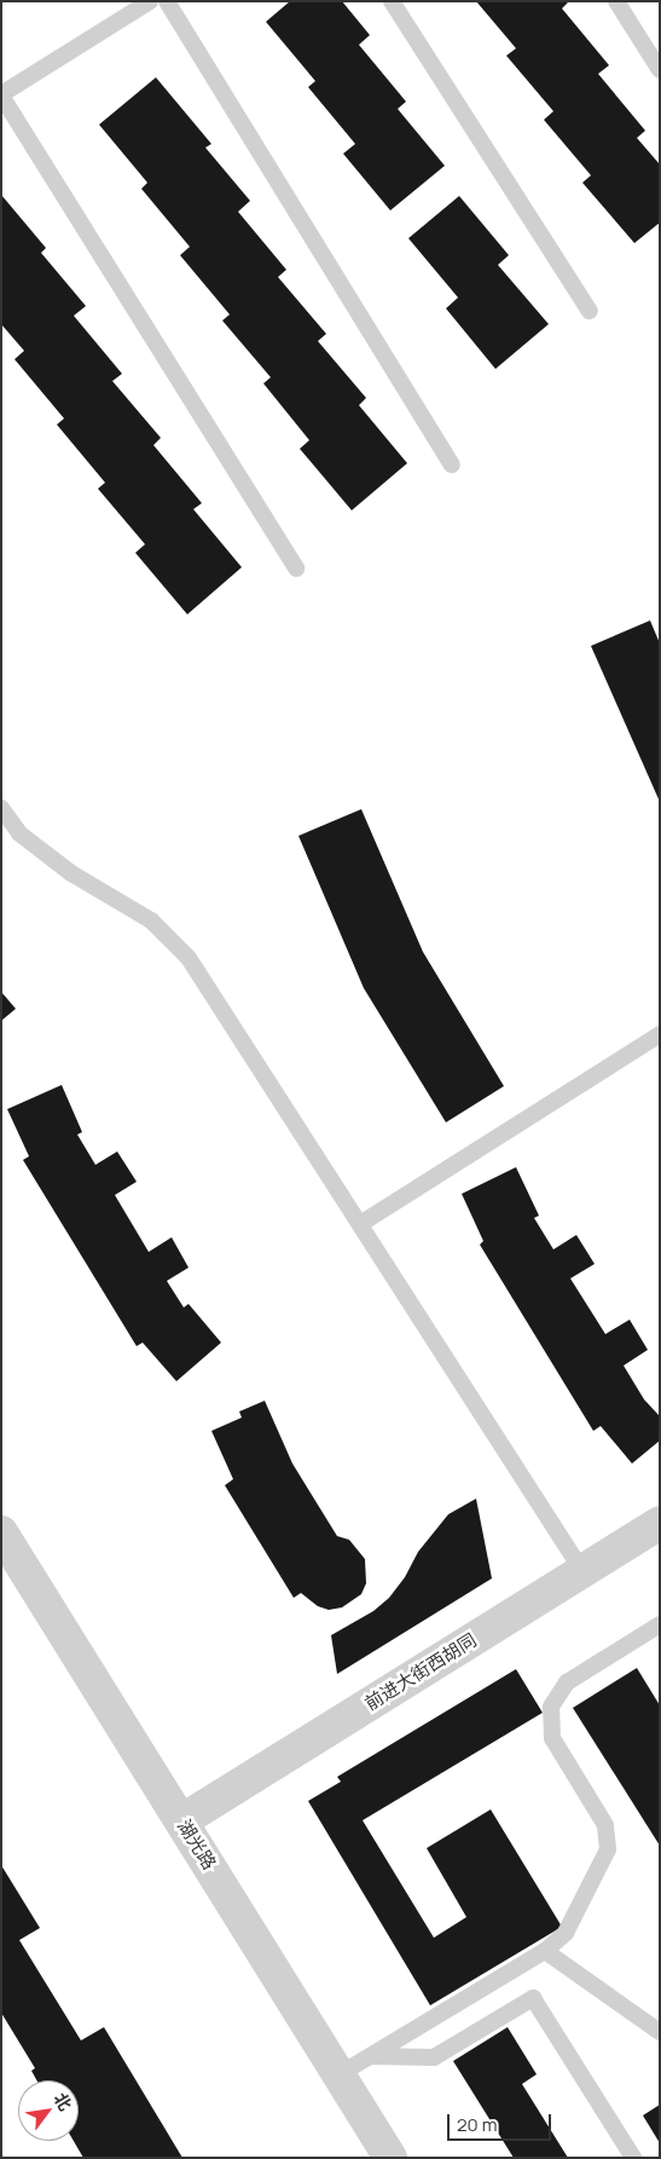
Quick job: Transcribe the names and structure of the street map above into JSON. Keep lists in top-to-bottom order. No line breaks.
{"streets":{"street":["前进大街西胡同","湖光路"]},"crossings":[["前进大街西胡同","湖光路"]],"scale_bar":"20 m","north":"top right"}
